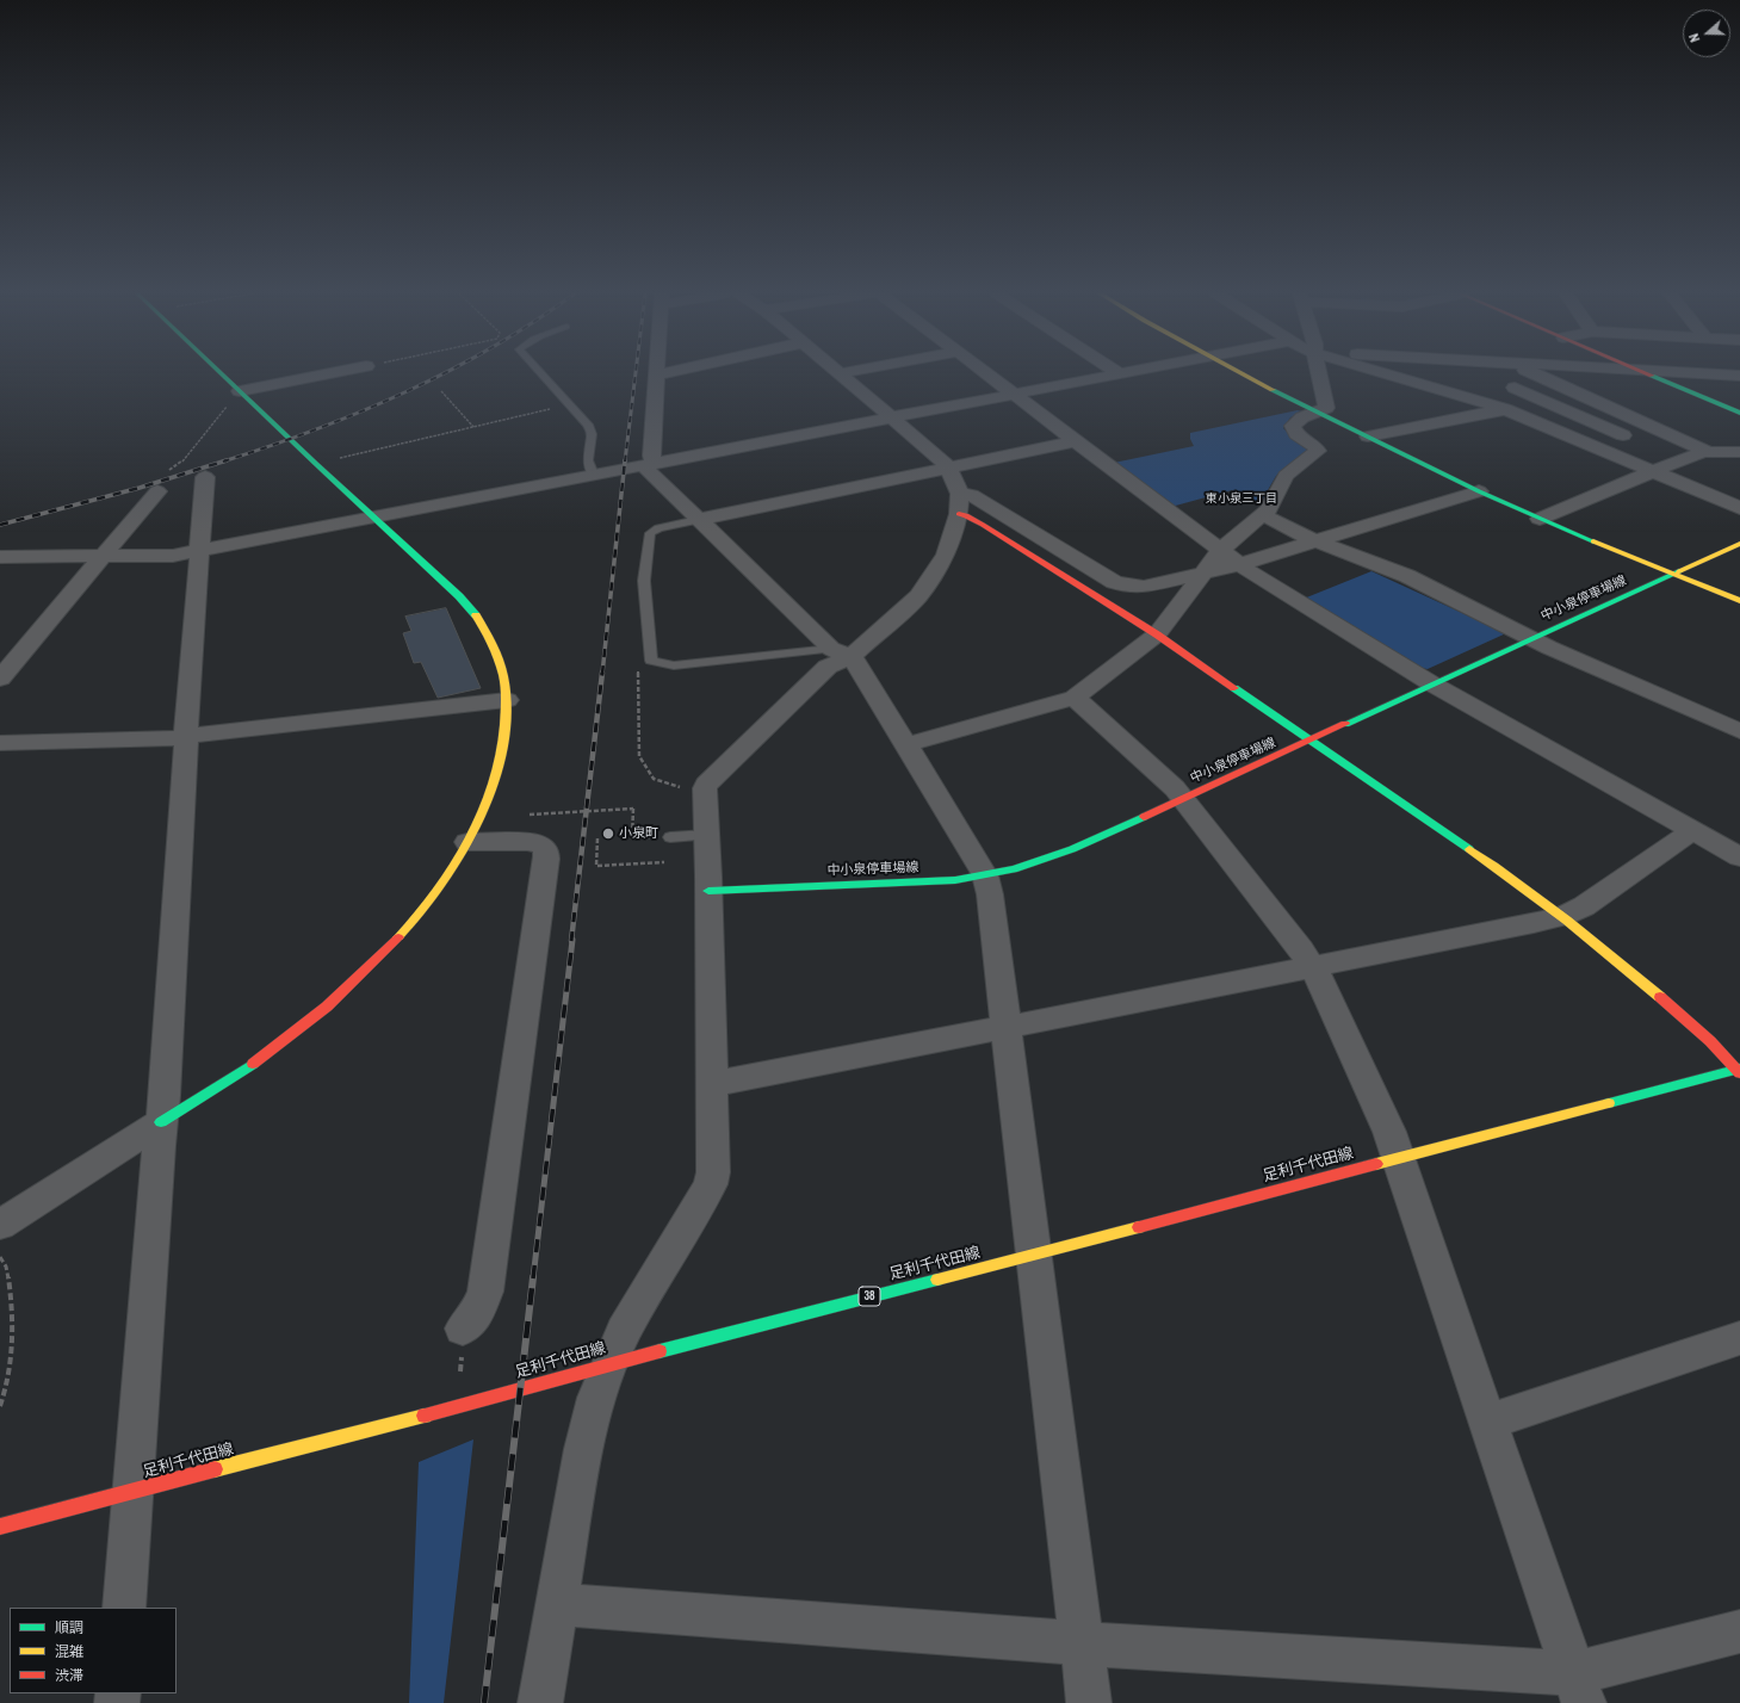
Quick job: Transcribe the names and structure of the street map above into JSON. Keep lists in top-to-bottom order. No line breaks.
{"streets":{"street":["中小泉停車場線","足利千代田線","38"]},"districts":["東小泉三丁目"],"places":["小泉町"],"legend":["順調","混雑","渋滞"],"north":"left"}
